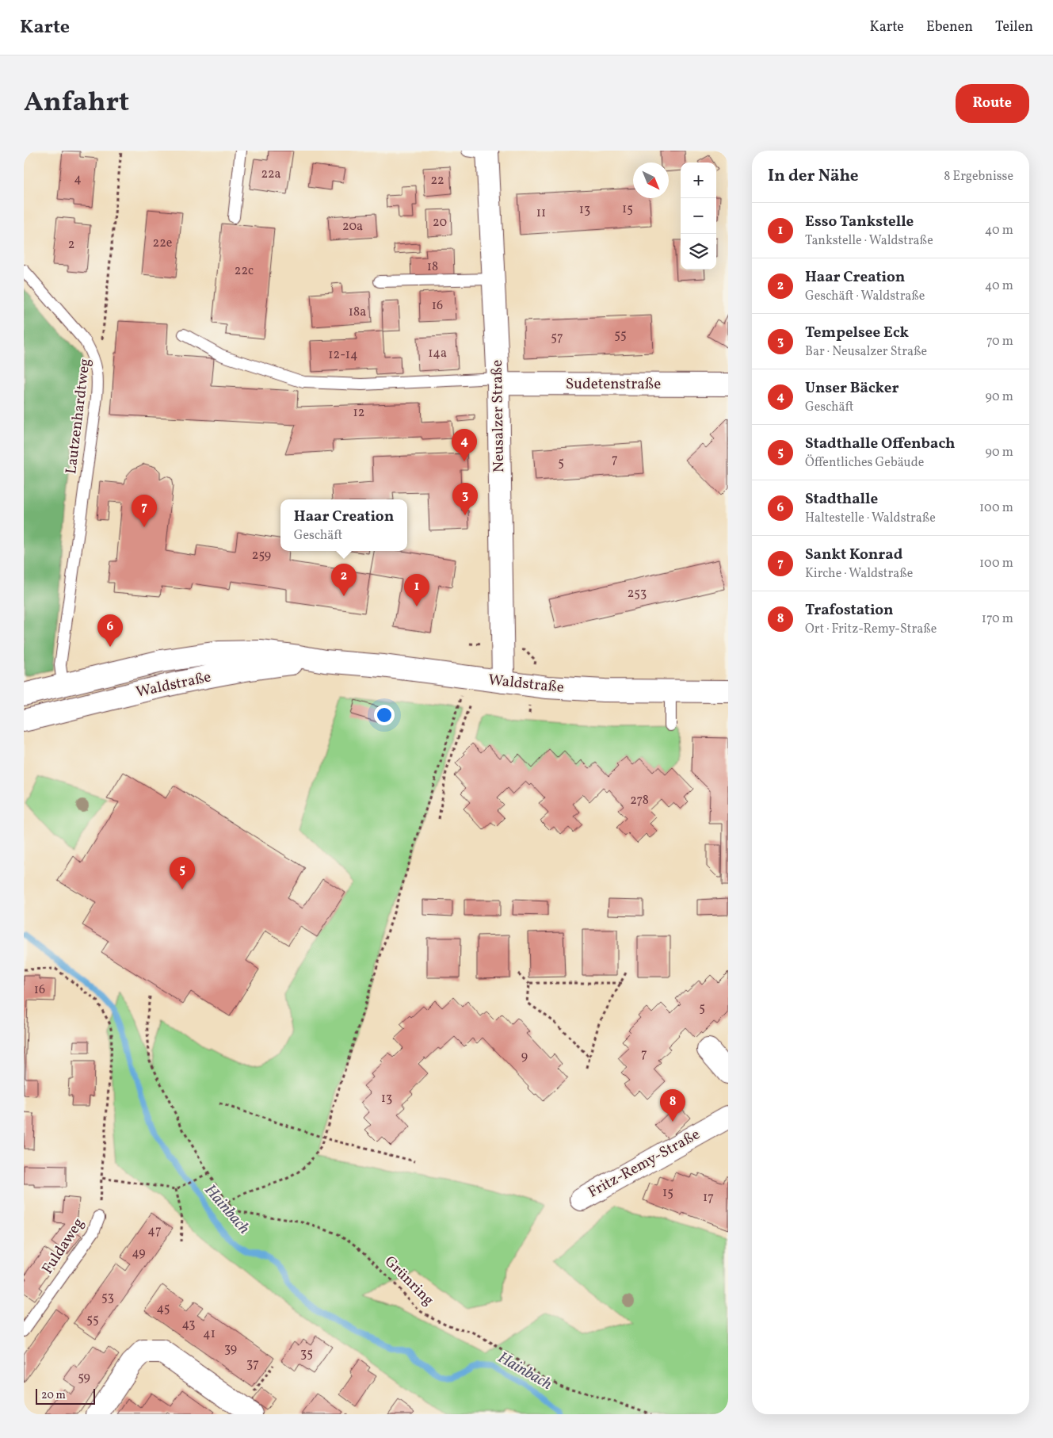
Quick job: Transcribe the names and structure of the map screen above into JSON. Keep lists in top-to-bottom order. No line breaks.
{"streets":{"street":["Sudetenstraße","Neusalzer Straße","Waldstraße","Fritz-Remy-Straße"],"lane":["Lautzenhardtweg","Fuldaweg"],"path":["Grünring"]},"crossings":[["Sudetenstraße","Neusalzer Straße"],["Lautzenhardtweg","Waldstraße"],["Neusalzer Straße","Waldstraße"]],"water":["Hainbach"],"house_numbers":["22a","4","22","15","13","11","20","20a","22e","2","18","22c","16","18a","55","57","14a","12-14","12","7","5","259","253","278","16","5","7","9","13","15","17","47","49","53","45","55","43","41","39","35","37","59"],"scale_bar":"20 m","north":"bottom right","page":{"header":"Karte","nav":["Karte","Ebenen","Teilen"],"title":"Anfahrt","buttons":"Route","heading":["In der Nähe","8 Ergebnisse"],"map_buttons":["+","−"],"list":[{"mark":"1","name":"Esso Tankstelle","note":"Tankstelle · Waldstraße","value":"40 m"},{"mark":"2","name":"Haar Creation","note":"Geschäft · Waldstraße","value":"40 m"},{"mark":"3","name":"Tempelsee Eck","note":"Bar · Neusalzer Straße","value":"70 m"},{"mark":"4","name":"Unser Bäcker","note":"Geschäft","value":"90 m"},{"mark":"5","name":"Stadthalle Offenbach","note":"Öffentliches Gebäude","value":"90 m"},{"mark":"6","name":"Stadthalle","note":"Haltestelle · Waldstraße","value":"100 m"},{"mark":"7","name":"Sankt Konrad","note":"Kirche · Waldstraße","value":"100 m"},{"mark":"8","name":"Trafostation","note":"Ort · Fritz-Remy-Straße","value":"170 m"}],"pins":["4","3","7","2","1","6","5","8"],"popup":["Haar Creation","Geschäft"],"scale":"20 m"}}
